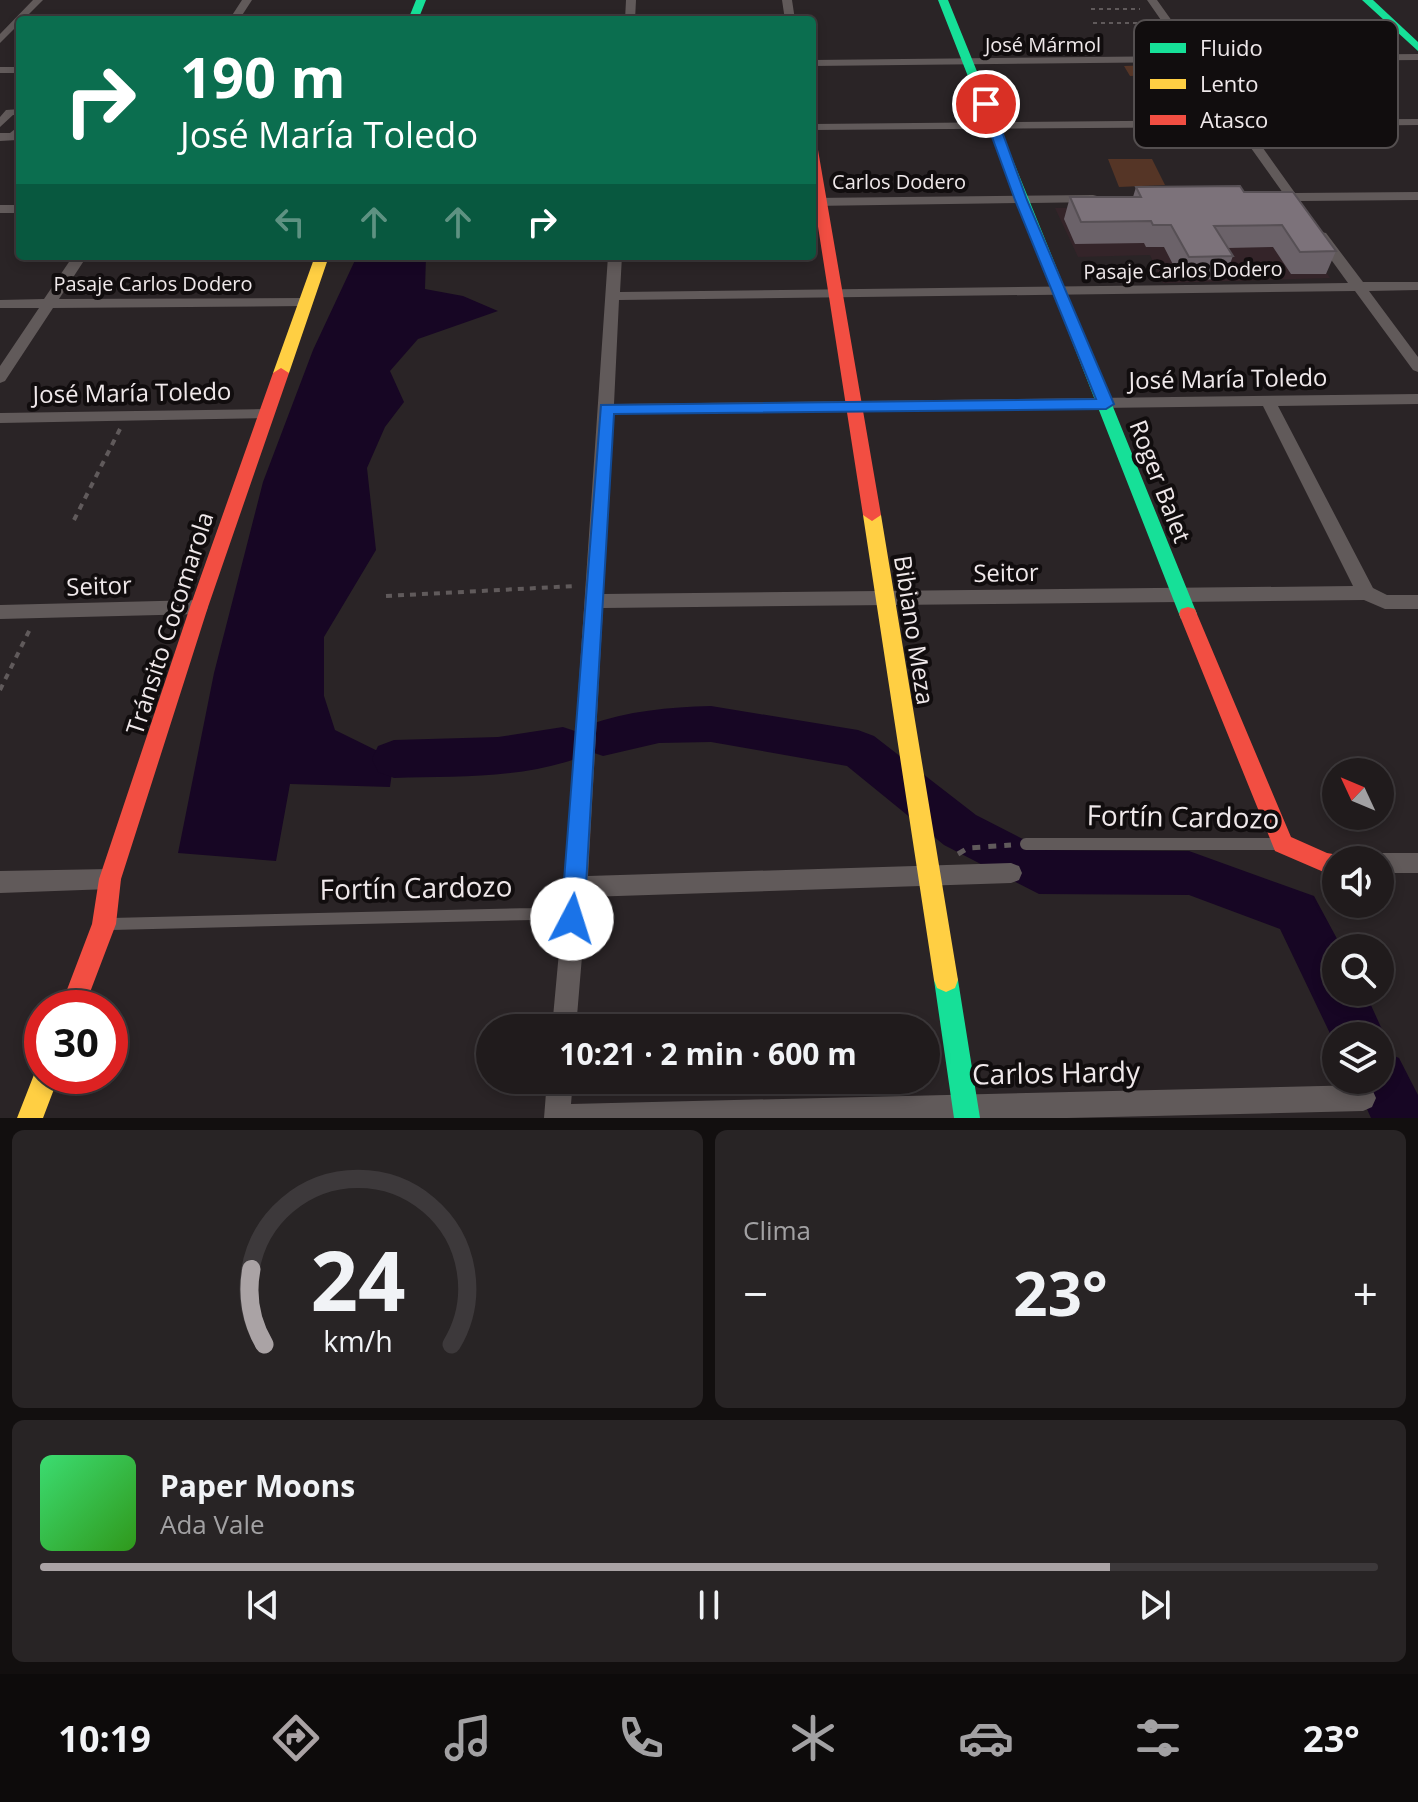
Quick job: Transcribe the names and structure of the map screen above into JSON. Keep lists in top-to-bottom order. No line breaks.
{"streets":{"street":["José Mármol","Carlos Dodero","Pasaje Carlos Dodero","José María Toledo","Roger Balet","Seitor","Tránsito Cocomarola","Bibiano Meza","Fortín Cardozo","Carlos Hardy"]},"crossings":[["José Mármol","Roger Balet"],["Carlos Dodero","Roger Balet"],["Carlos Dodero","Bibiano Meza"],["Pasaje Carlos Dodero","Roger Balet"],["Pasaje Carlos Dodero","Tránsito Cocomarola"],["Pasaje Carlos Dodero","Bibiano Meza"],["José María Toledo","Roger Balet"],["José María Toledo","Tránsito Cocomarola"],["José María Toledo","Bibiano Meza"],["Roger Balet","Seitor"],["Roger Balet","Fortín Cardozo"],["Seitor","Tránsito Cocomarola"],["Seitor","Bibiano Meza"],["Tránsito Cocomarola","Fortín Cardozo"],["Bibiano Meza","Carlos Hardy"]],"legend":["Fluido","Lento","Atasco"],"north":"top left","page":{"turn":["190 m","José María Toledo"],"limit":"30","trip":"10:21 · 2 min · 600 m","tile":"Clima","heat":["−","23°","+"],"song":["Paper Moons","Ada Vale"],"tabs":["10:19","23°"],"gauge":["24","km/h"]}}
